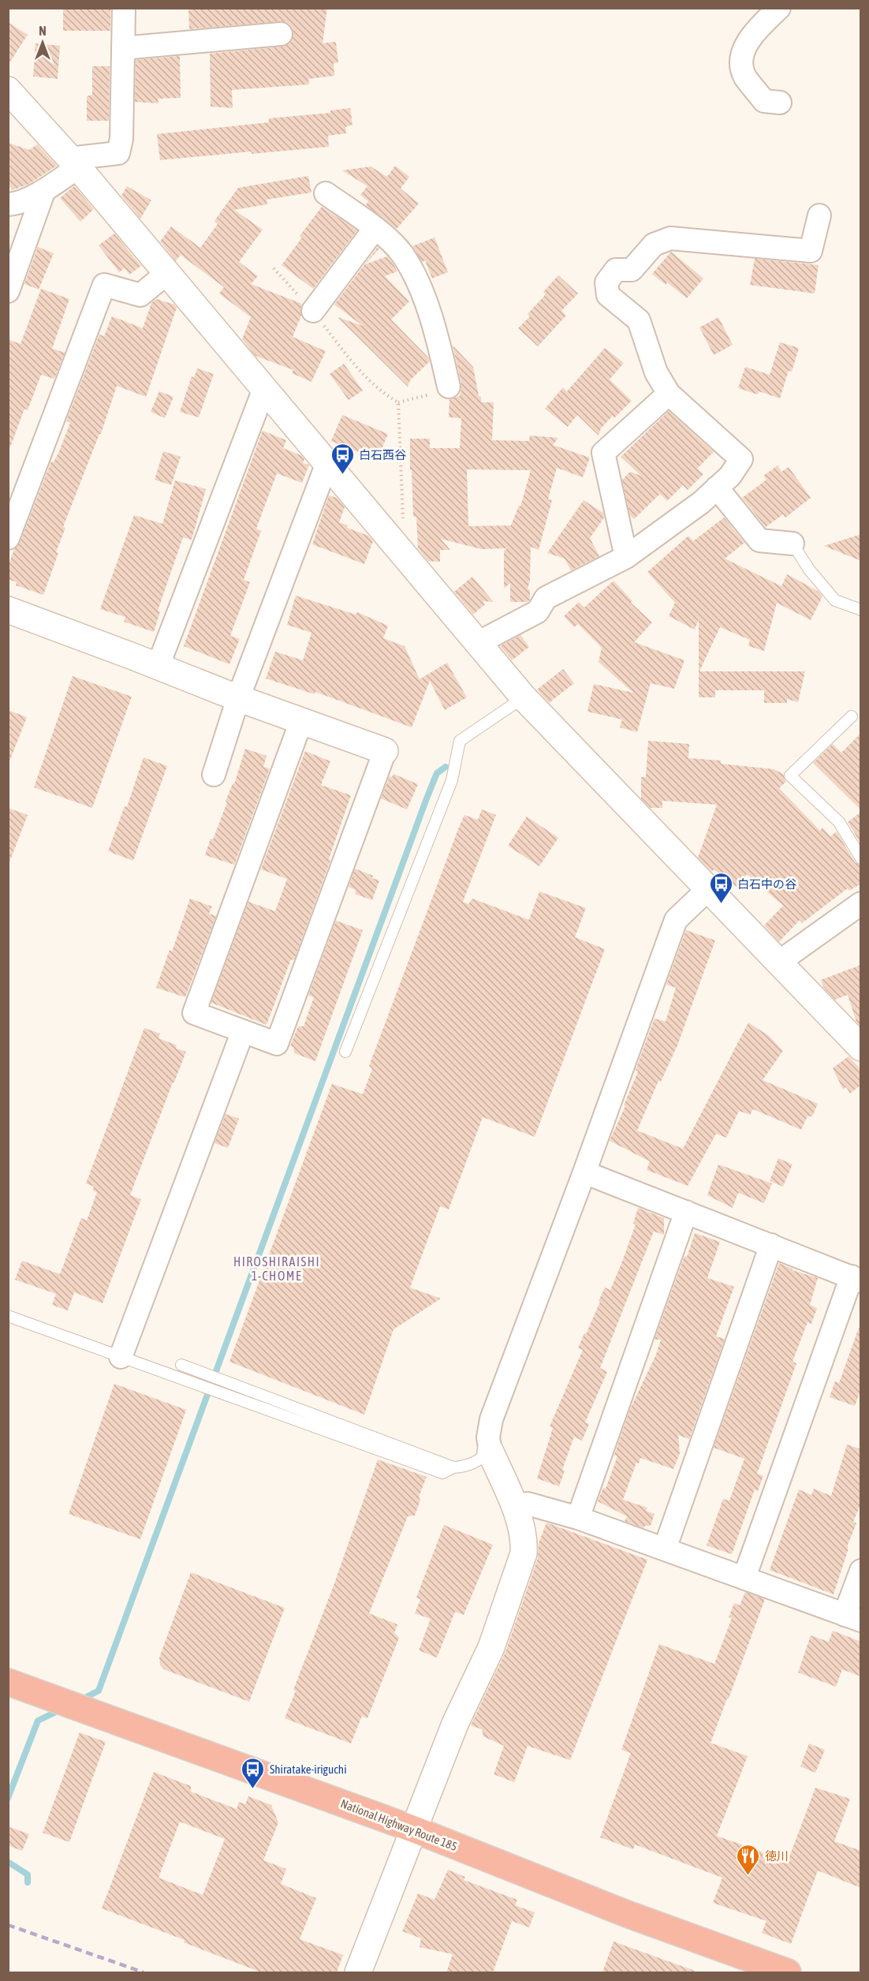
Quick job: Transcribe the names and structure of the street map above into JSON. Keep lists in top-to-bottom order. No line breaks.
{"streets":{"highway":["National Highway Route 185"]},"districts":["HIROSHIRAISHI 1-CHOME"],"places":{"bus stop":["白石西谷","白石中の谷","Shiratake-iriguchi"],"restaurant":["徳川"]},"north":"top"}
